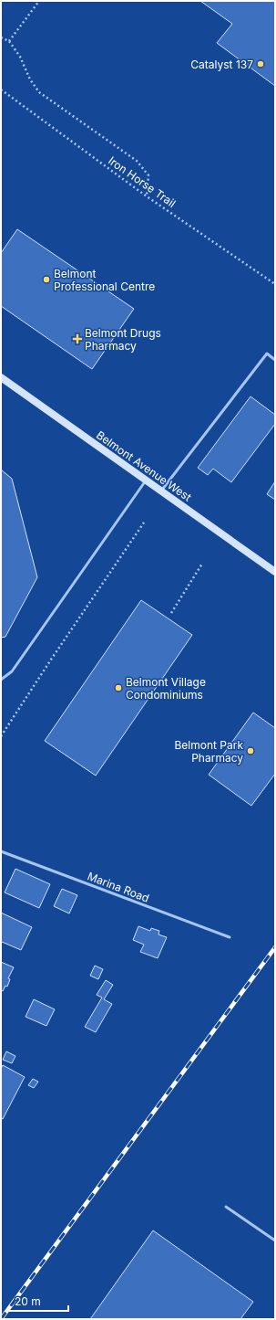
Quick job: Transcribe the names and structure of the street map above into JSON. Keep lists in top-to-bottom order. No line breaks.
{"streets":{"street":["Belmont Avenue West"],"lane":["Marina Road"],"path":["Iron Horse Trail"]},"places":{"other":["Catalyst 137","Belmont Professional Centre","Belmont Village Condominiums","Belmont Park Pharmacy"],"health":["Belmont Drugs Pharmacy"]},"scale_bar":"20 m"}
